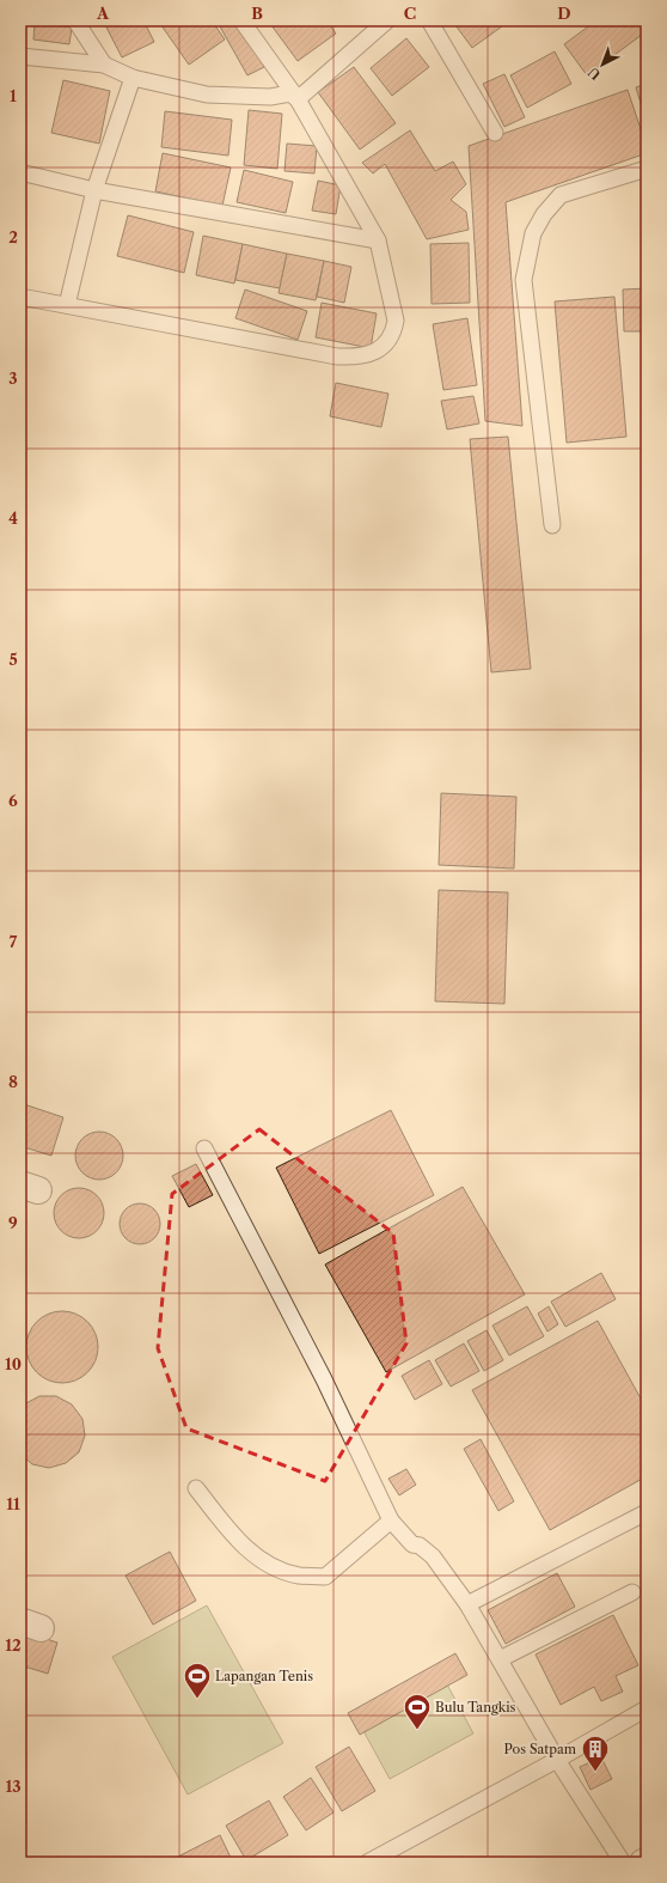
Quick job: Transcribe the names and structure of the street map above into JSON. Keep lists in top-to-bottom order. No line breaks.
{"places":{"sports":["Lapangan Tenis","Bulu Tangkis"],"building":["Pos Satpam"]},"north":"bottom left","grid":{"columns":["A","B","C","D"],"rows":["1","2","3","4","5","6","7","8","9","10","11","12","13"]}}
